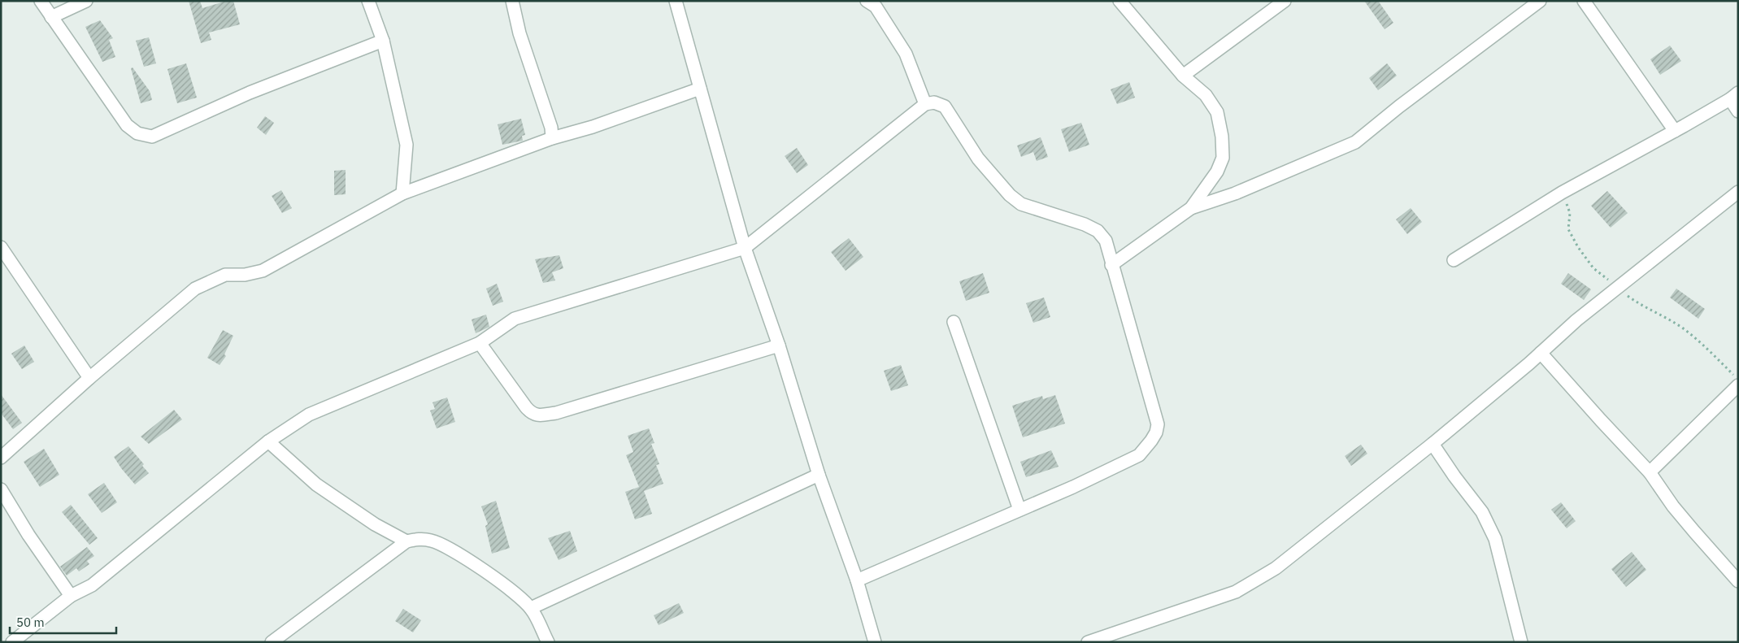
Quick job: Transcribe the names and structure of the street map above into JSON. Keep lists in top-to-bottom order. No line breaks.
{"scale_bar":"50 m"}
